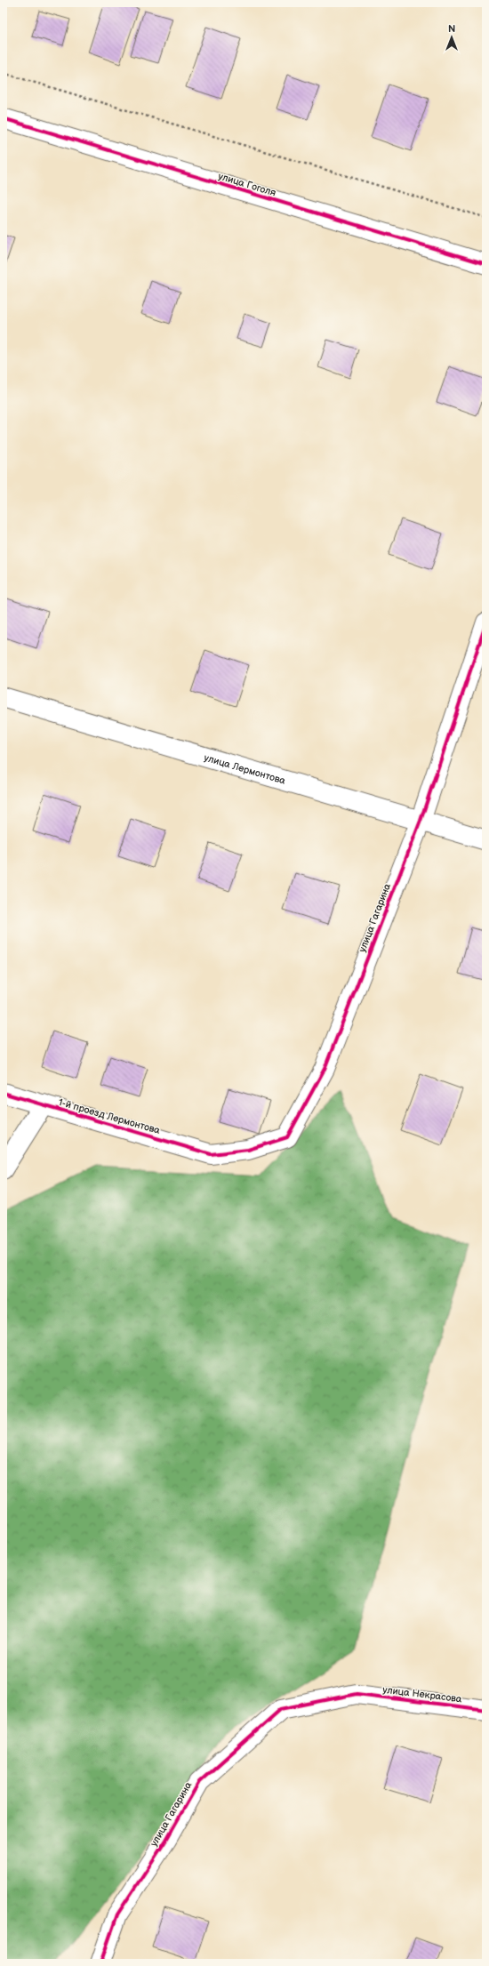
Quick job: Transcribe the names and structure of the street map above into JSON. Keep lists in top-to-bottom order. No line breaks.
{"streets":{"street":["улица Гоголя","улица Лермонтова","улица Гагарина","1-й проезд Лермонтова","улица Некрасова"]},"crossings":[["улица Лермонтова","улица Гагарина"],["улица Гагарина","1-й проезд Лермонтова"],["улица Гагарина","улица Некрасова"]],"north":"top"}
